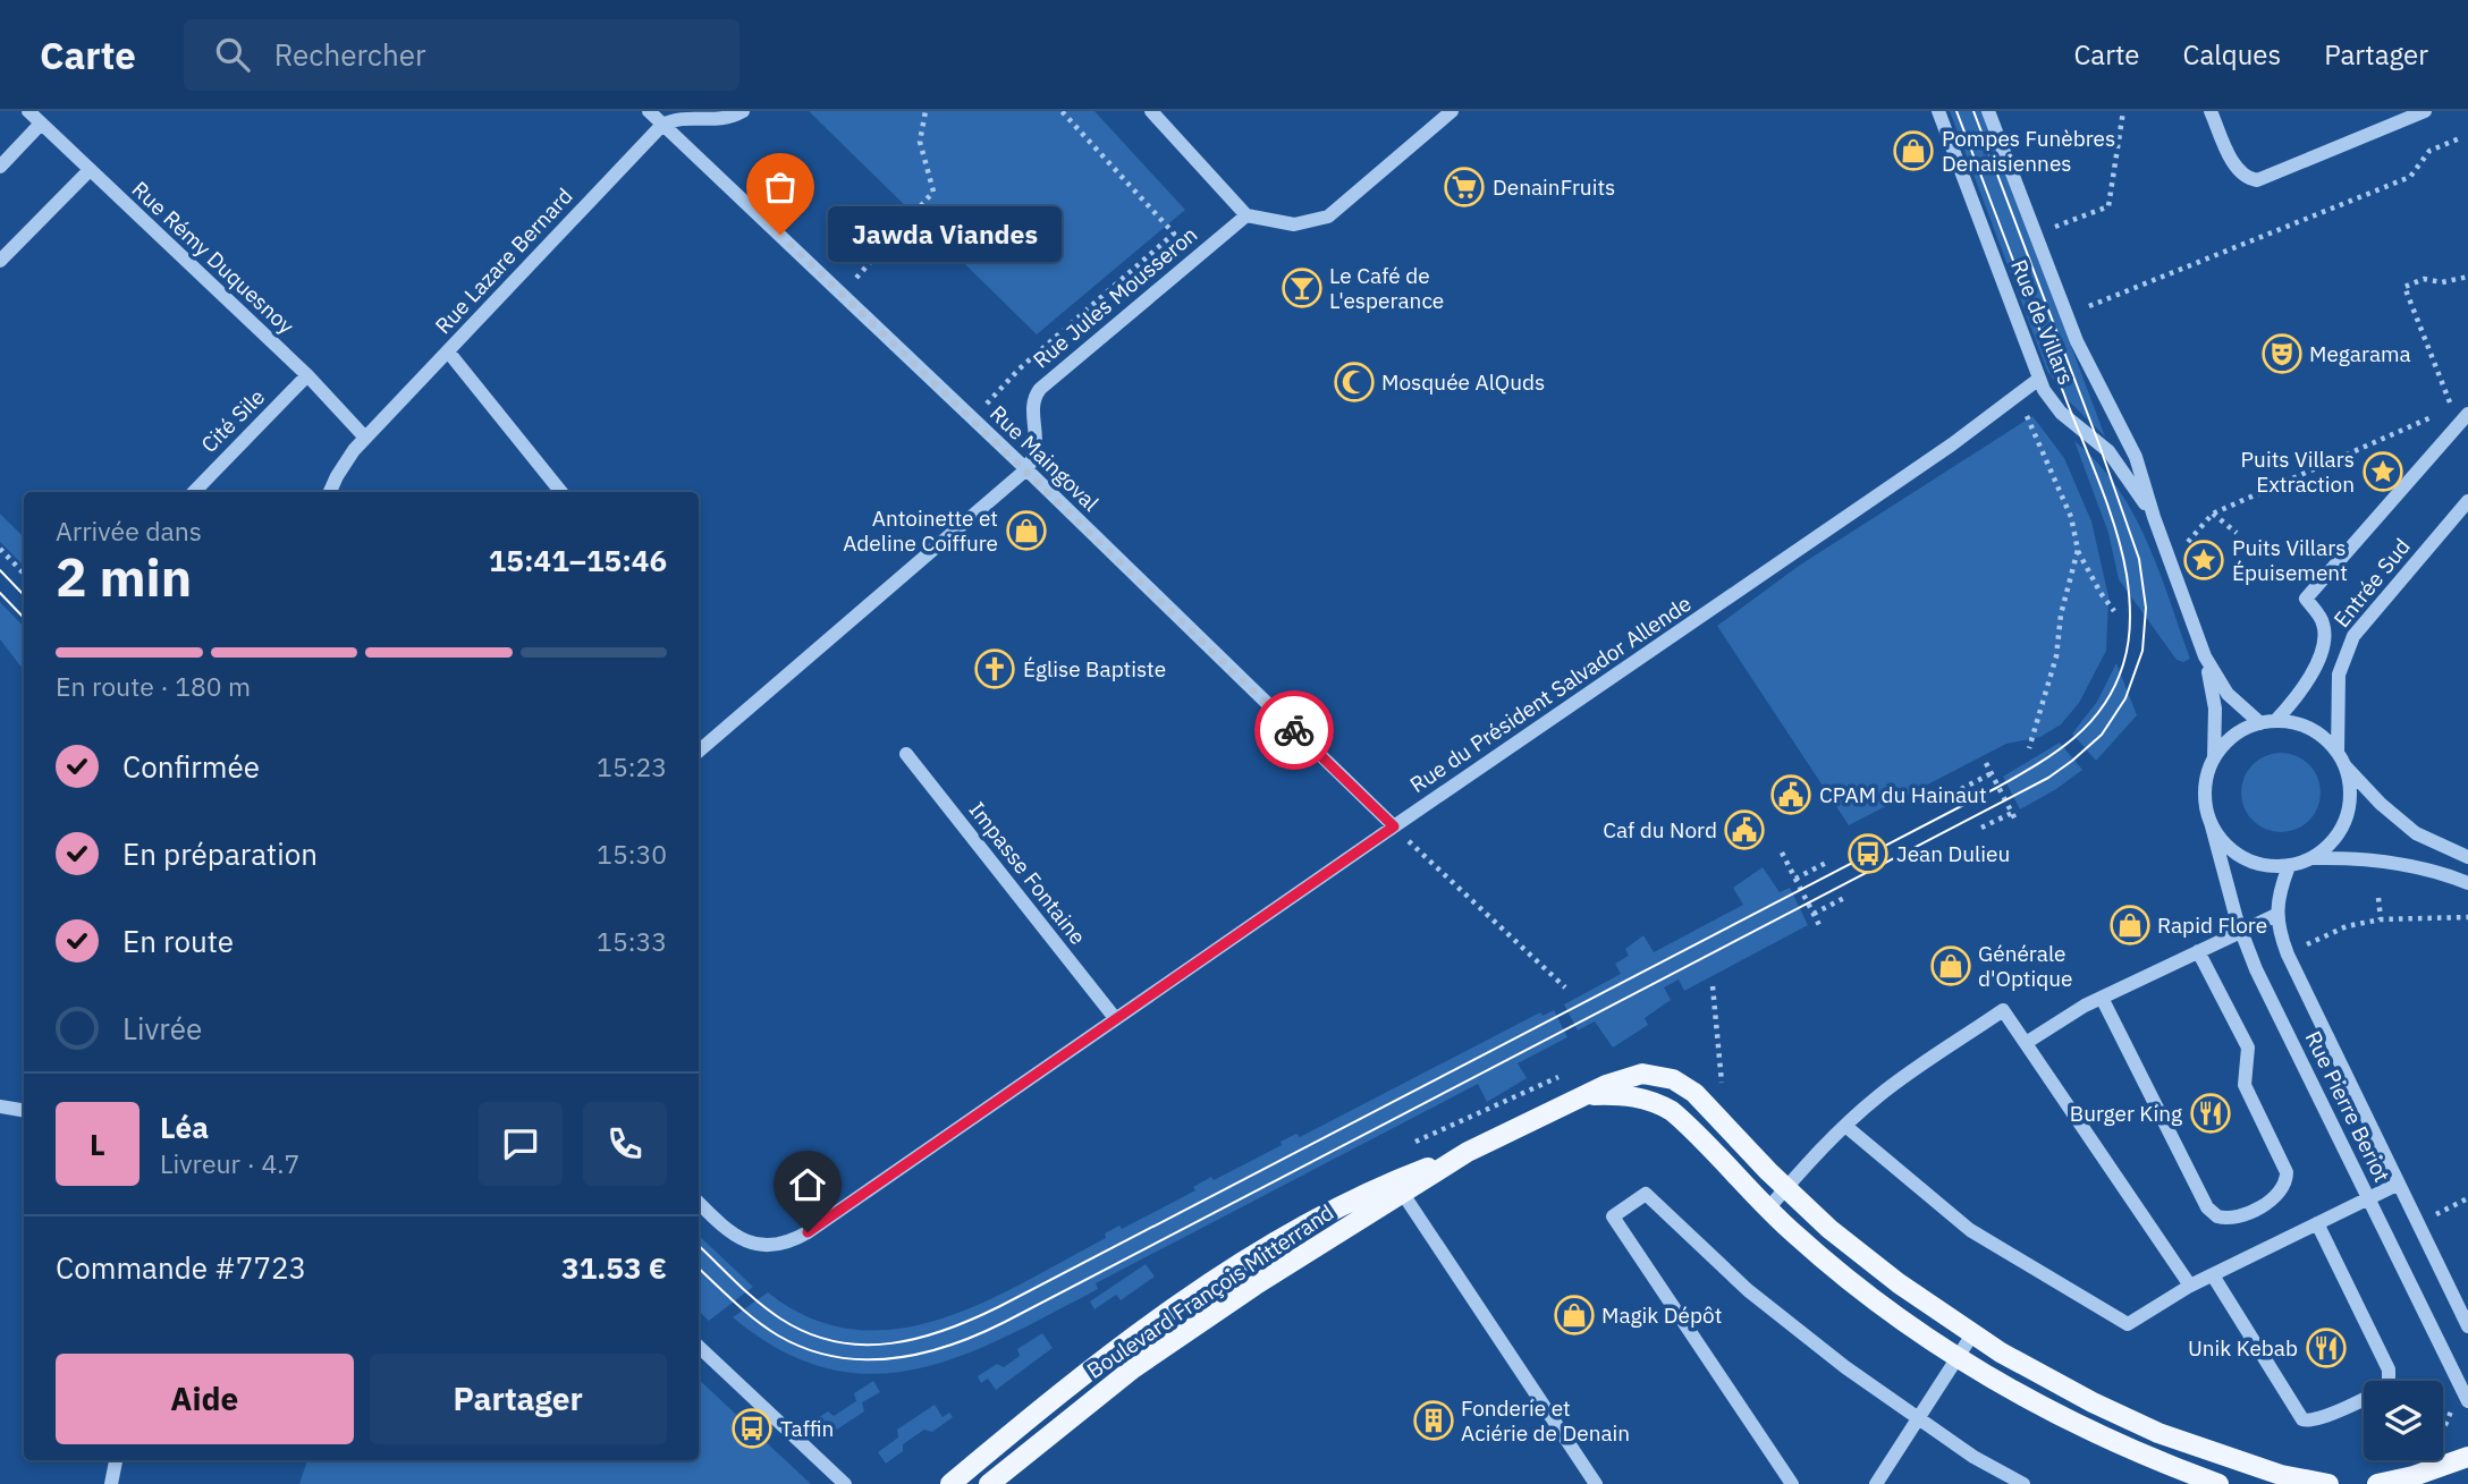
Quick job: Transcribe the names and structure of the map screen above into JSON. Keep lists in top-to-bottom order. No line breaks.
{"streets":{"main road":["Boulevard François Mitterrand"],"street":["Rue Rémy Duquesnoy","Rue Lazare Bernard","Rue Jules Mousseron","Rue de Villars","Cité Sile","Rue Maingoval","Entrée Sud","Rue du Président Salvador Allende","Impasse Fontaine","Rue Pierre Beriot"]},"crossings":[["Rue Rémy Duquesnoy","Rue Lazare Bernard"],["Rue Rémy Duquesnoy","Cité Sile"],["Rue Lazare Bernard","Rue Maingoval"],["Rue Jules Mousseron","Rue Maingoval"],["Rue de Villars","Entrée Sud"],["Rue de Villars","Rue du Président Salvador Allende"],["Rue de Villars","Rue Pierre Beriot"],["Rue Maingoval","Rue du Président Salvador Allende"],["Entrée Sud","Rue Pierre Beriot"],["Rue du Président Salvador Allende","Impasse Fontaine"]],"places":{"shop":["Pompes Funèbres Denaisiennes","Antoinette et Adeline Coiffure","Rapid Flore","Générale d'Optique","Magik Dépôt"],"supermarket":["DenainFruits"],"other":["Jawda Viandes"],"bar":["Le Café de L'esperance"],"theatre":["Megarama"],"mosque":["Mosquée AlQuds"],"place":["Puits Villars Extraction","Puits Villars Épuisement"],"church":["Église Baptiste"],"public building":["CPAM du Hainaut","Caf du Nord"],"bus stop":["Jean Dulieu","Taffin"],"restaurant":["Burger King","Unik Kebab"],"building":["Fonderie et Aciérie de Denain"]},"page":{"header":"Carte","search":"Rechercher","nav":["Carte","Calques","Partager"],"bubble":"Jawda Viandes","heading":["2 min","Arrivée dans","15:41–15:46"],"panel":["Léa","Livreur · 4.7","Commande #7723","31.53 €"],"bar":"En route · 180 m","list":[["Confirmée","15:23"],["En préparation","15:30"],["En route","15:33"],"Livrée"],"round":"L","buttons":["Aide","Partager"]}}
